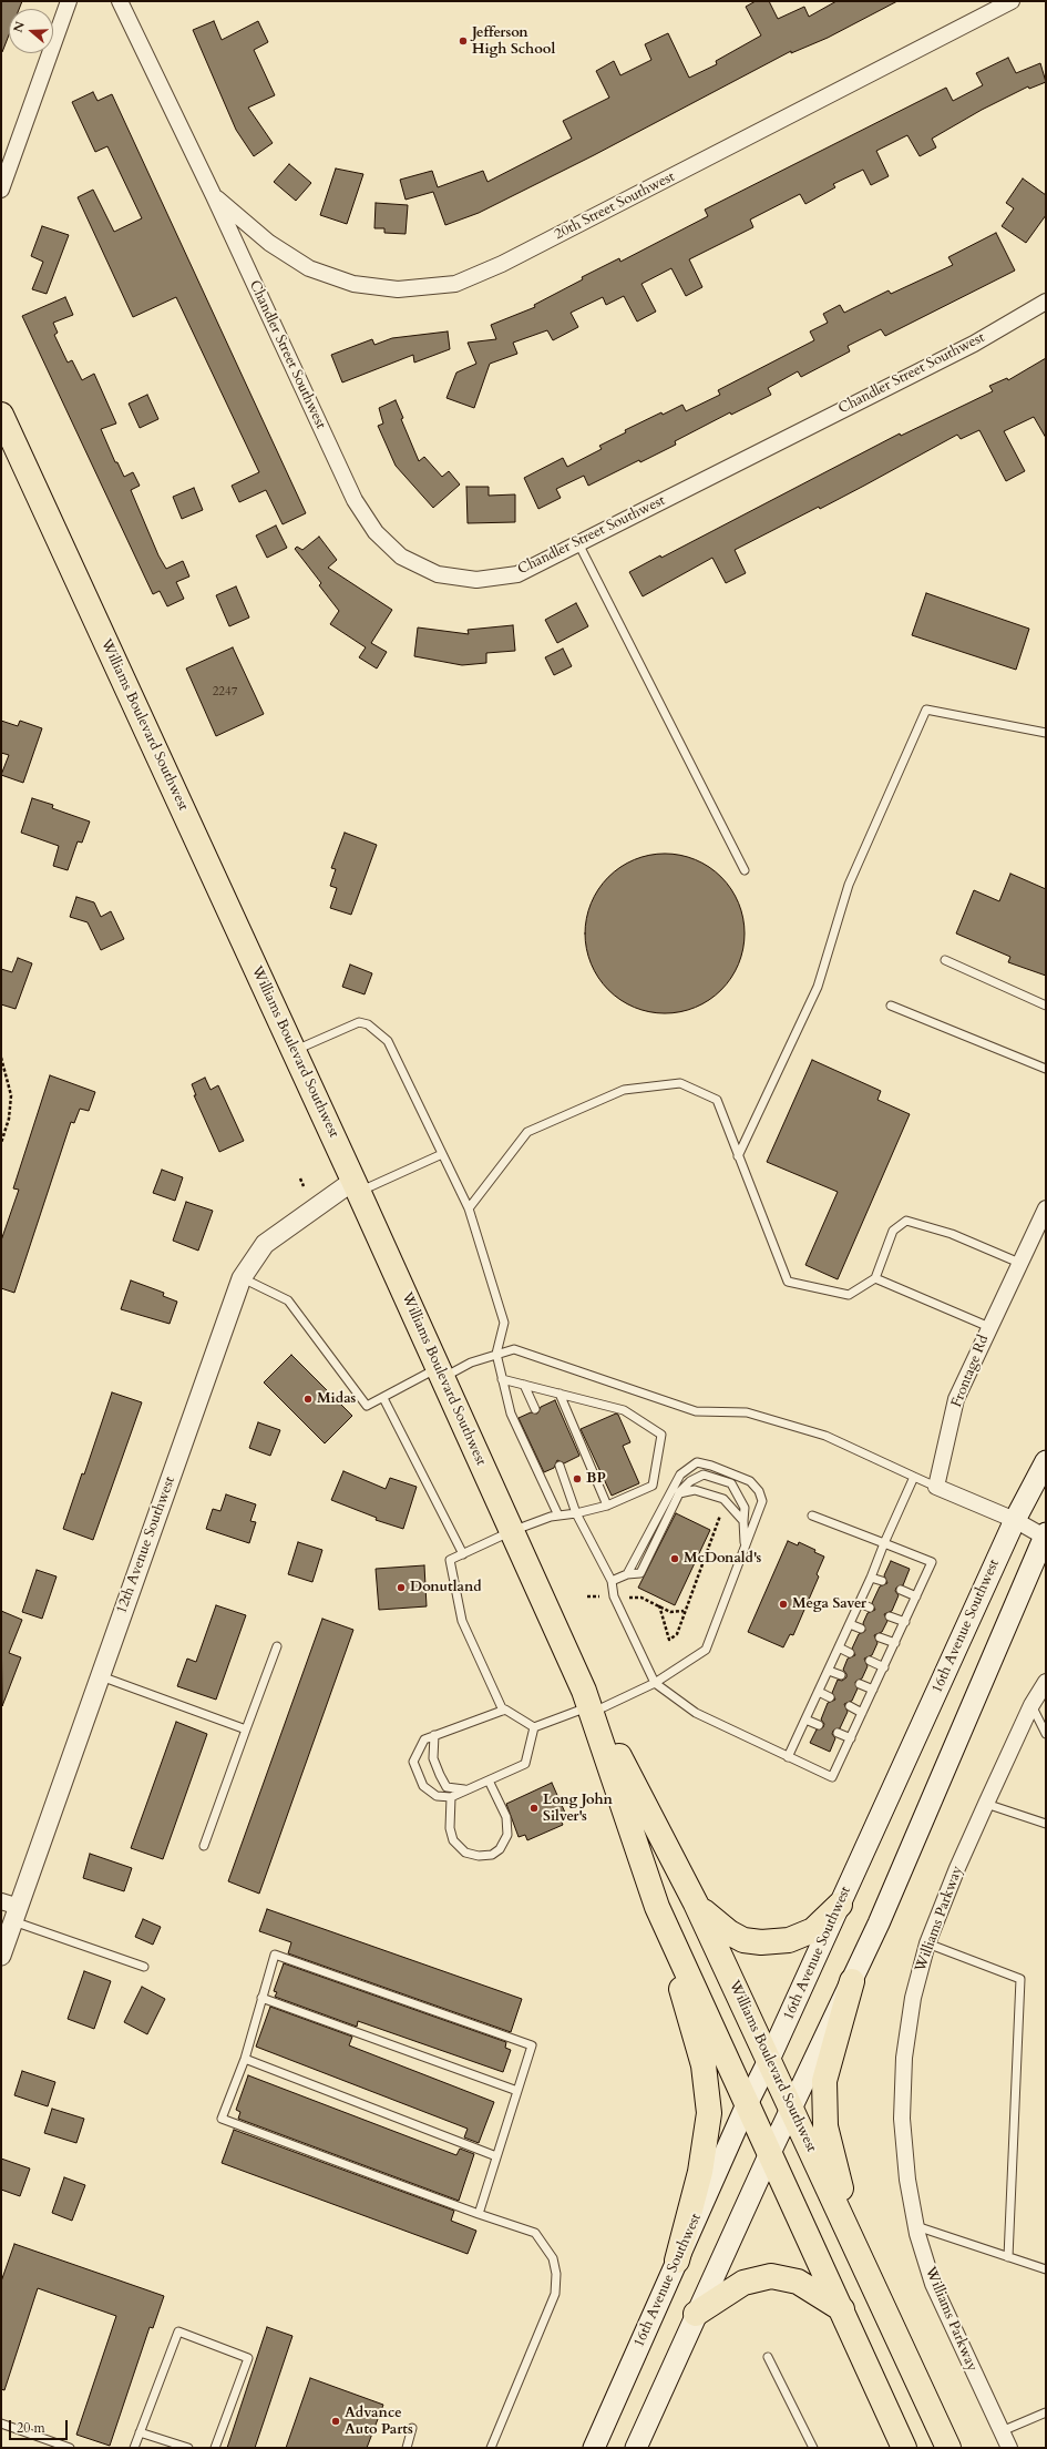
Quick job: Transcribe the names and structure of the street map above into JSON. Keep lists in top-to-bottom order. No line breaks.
{"streets":{"main road":["Williams Boulevard Southwest","16th Avenue Southwest"],"street":["20th Street Southwest","Chandler Street Southwest","Frontage Rd","12th Avenue Southwest","Williams Parkway"]},"crossings":[["20th Street Southwest","Chandler Street Southwest"],["Williams Boulevard Southwest","12th Avenue Southwest"],["Williams Boulevard Southwest","16th Avenue Southwest"]],"places":["Jefferson High School","Midas","BP","McDonald's","Donutland","Mega Saver","Long John Silver's","Advance Auto Parts"],"house_numbers":["2247"],"scale_bar":"20 m","north":"left"}
